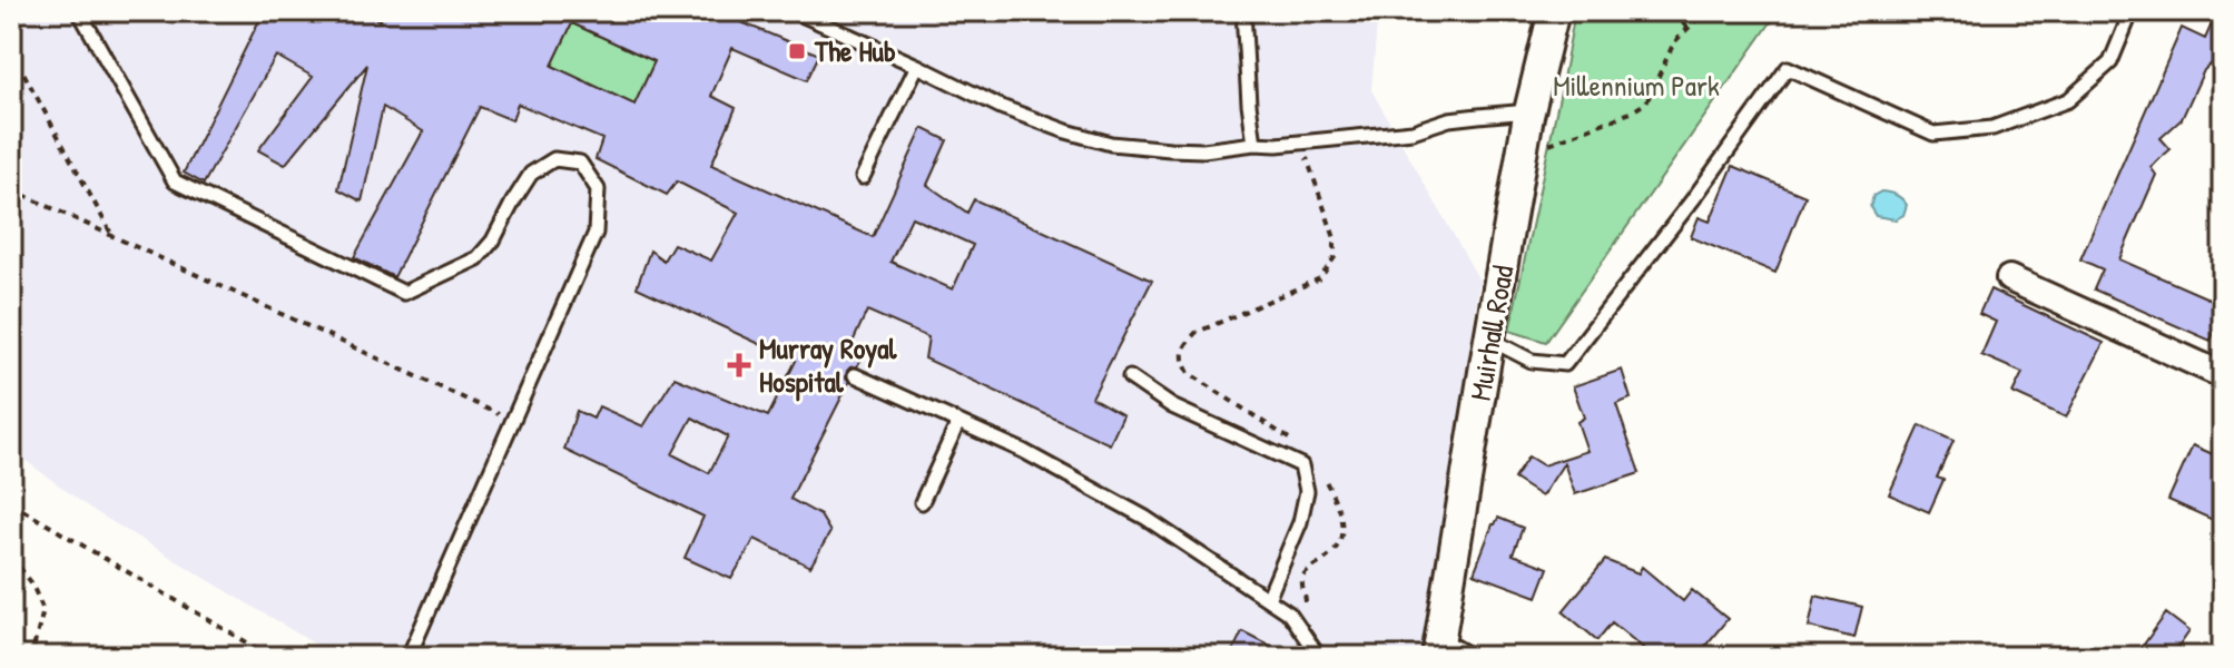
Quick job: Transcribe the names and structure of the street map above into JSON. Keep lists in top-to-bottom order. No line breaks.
{"streets":{"street":["Muirhall Road"]},"parks":["Millennium Park"],"places":{"transit":["The Hub"],"health":["Murray Royal Hospital"]}}
